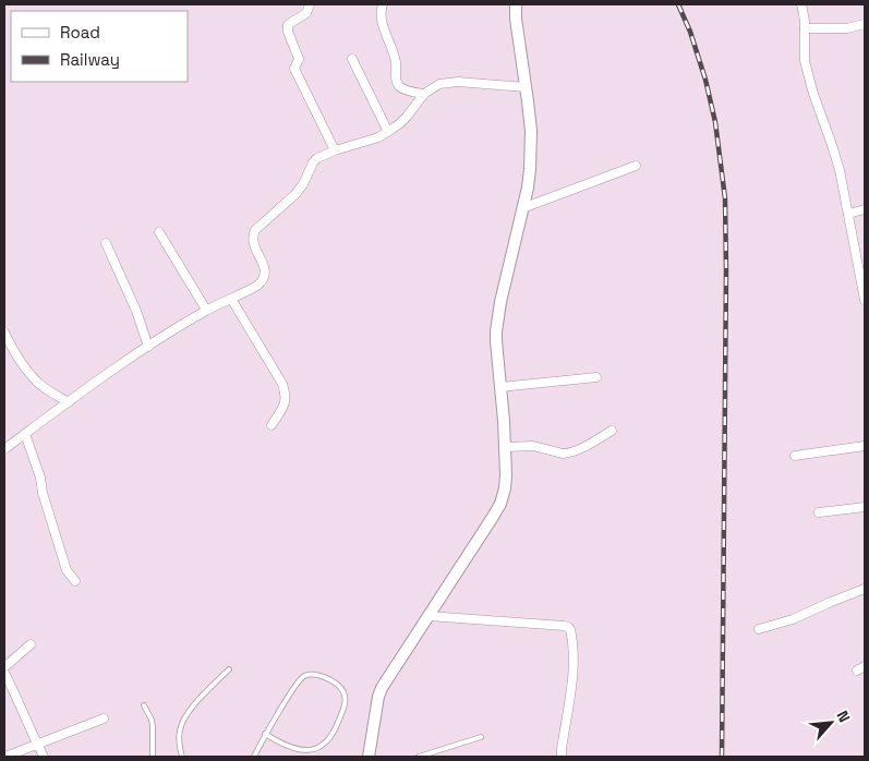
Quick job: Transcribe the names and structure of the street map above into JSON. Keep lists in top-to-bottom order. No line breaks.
{"legend":["Road","Railway"],"north":"top right"}
